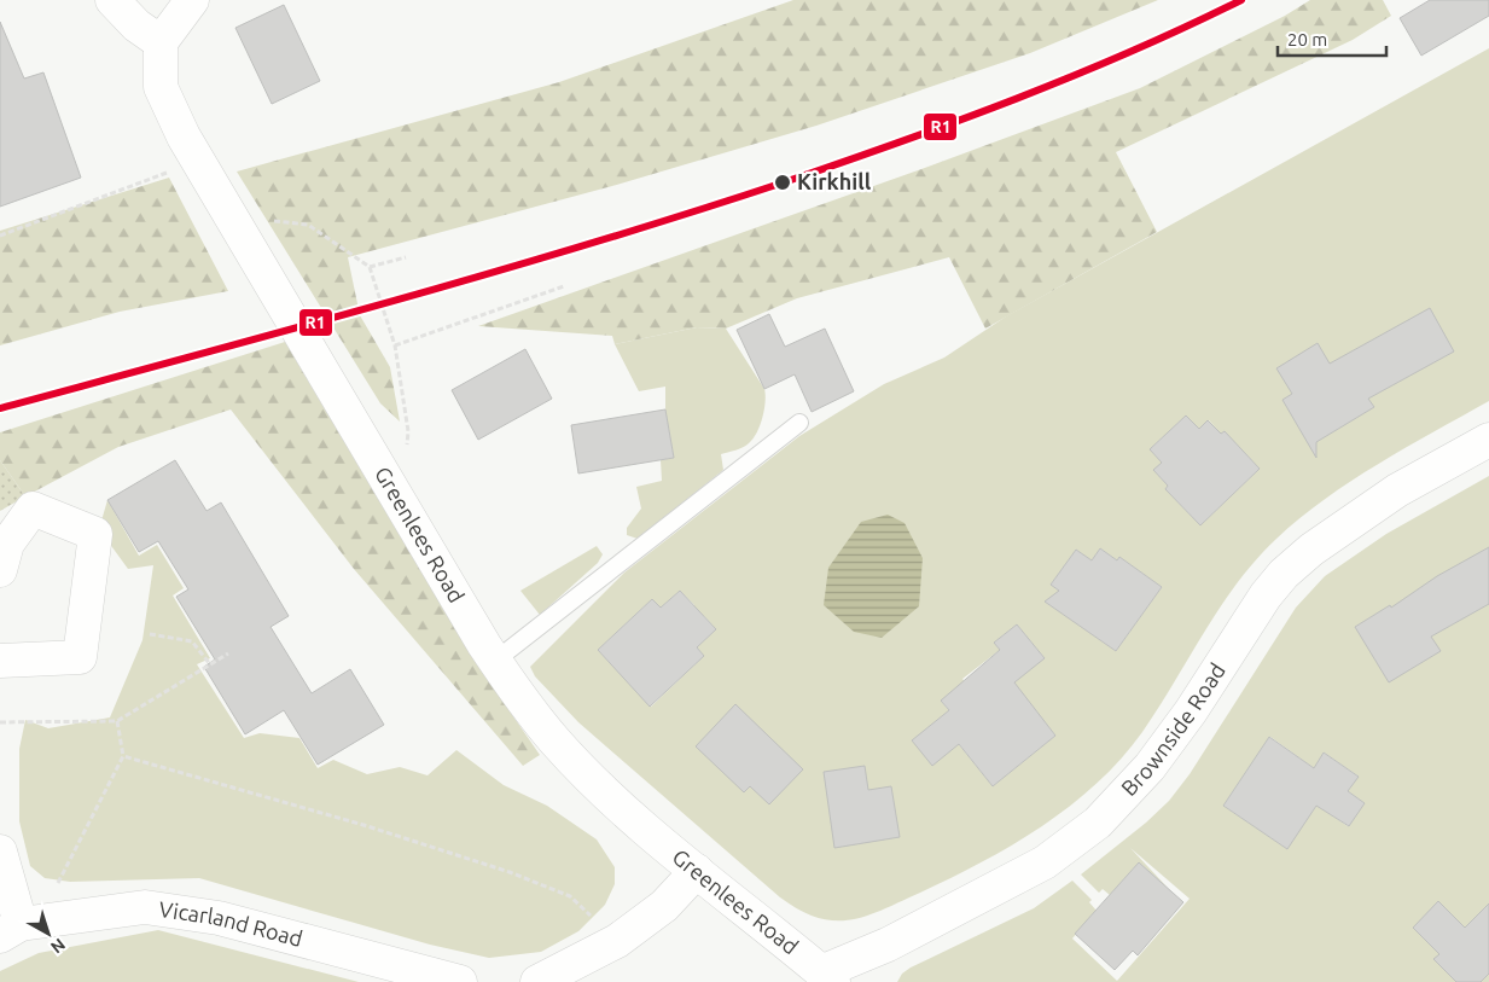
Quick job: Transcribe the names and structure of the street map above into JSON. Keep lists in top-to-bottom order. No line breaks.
{"streets":{"street":["Greenlees Road","Brownside Road","Vicarland Road"]},"crossings":[["Greenlees Road","Brownside Road"]],"places":["Kirkhill"],"lines":["transit line R1"],"scale_bar":"20 m","north":"bottom right"}
